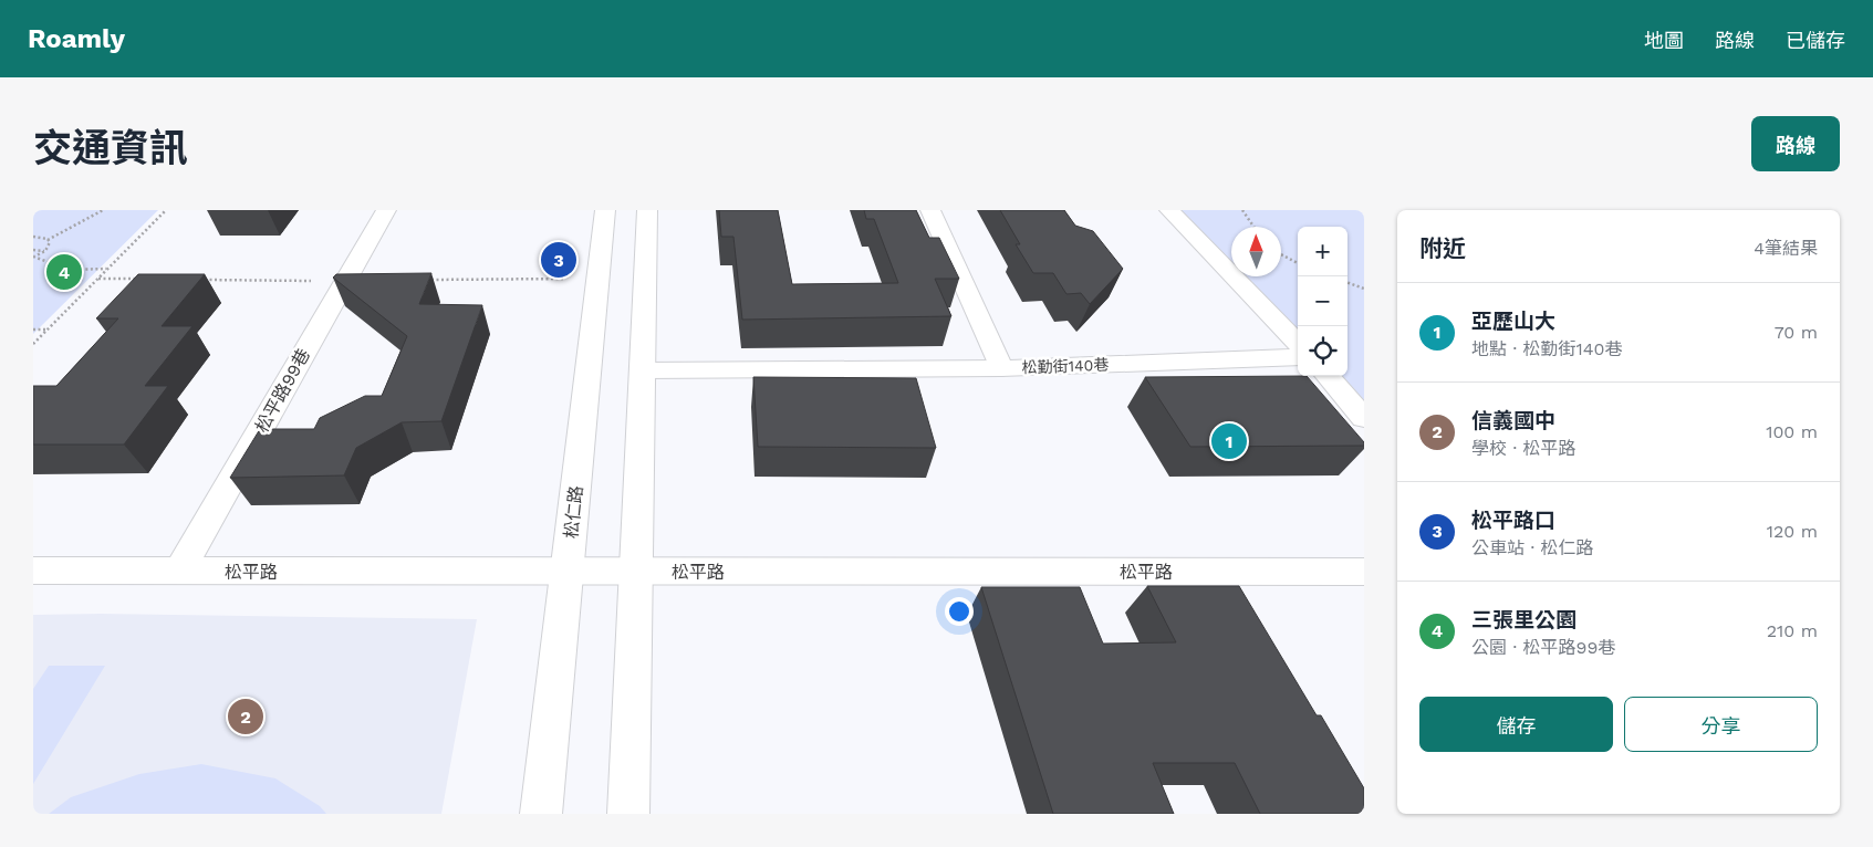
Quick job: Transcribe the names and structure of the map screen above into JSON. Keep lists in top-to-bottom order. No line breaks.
{"streets":{"street":["松勤街140巷","松平路99巷","松仁路","松平路"]},"crossings":[["松平路99巷","松平路"],["松仁路","松平路"]],"north":"top","page":{"header":"Roamly","nav":["地圖","路線","已儲存"],"title":"交通資訊","buttons":["路線",["儲存","分享"]],"heading":["附近","4筆結果"],"map_buttons":["+","−"],"pins":["3","4","1","2"],"list":[{"mark":"1","name":"亞歷山大","note":"地點 · 松勤街140巷","value":"70 m"},{"mark":"2","name":"信義國中","note":"學校 · 松平路","value":"100 m"},{"mark":"3","name":"松平路口","note":"公車站 · 松仁路","value":"120 m"},{"mark":"4","name":"三張里公園","note":"公園 · 松平路99巷","value":"210 m"}]}}
